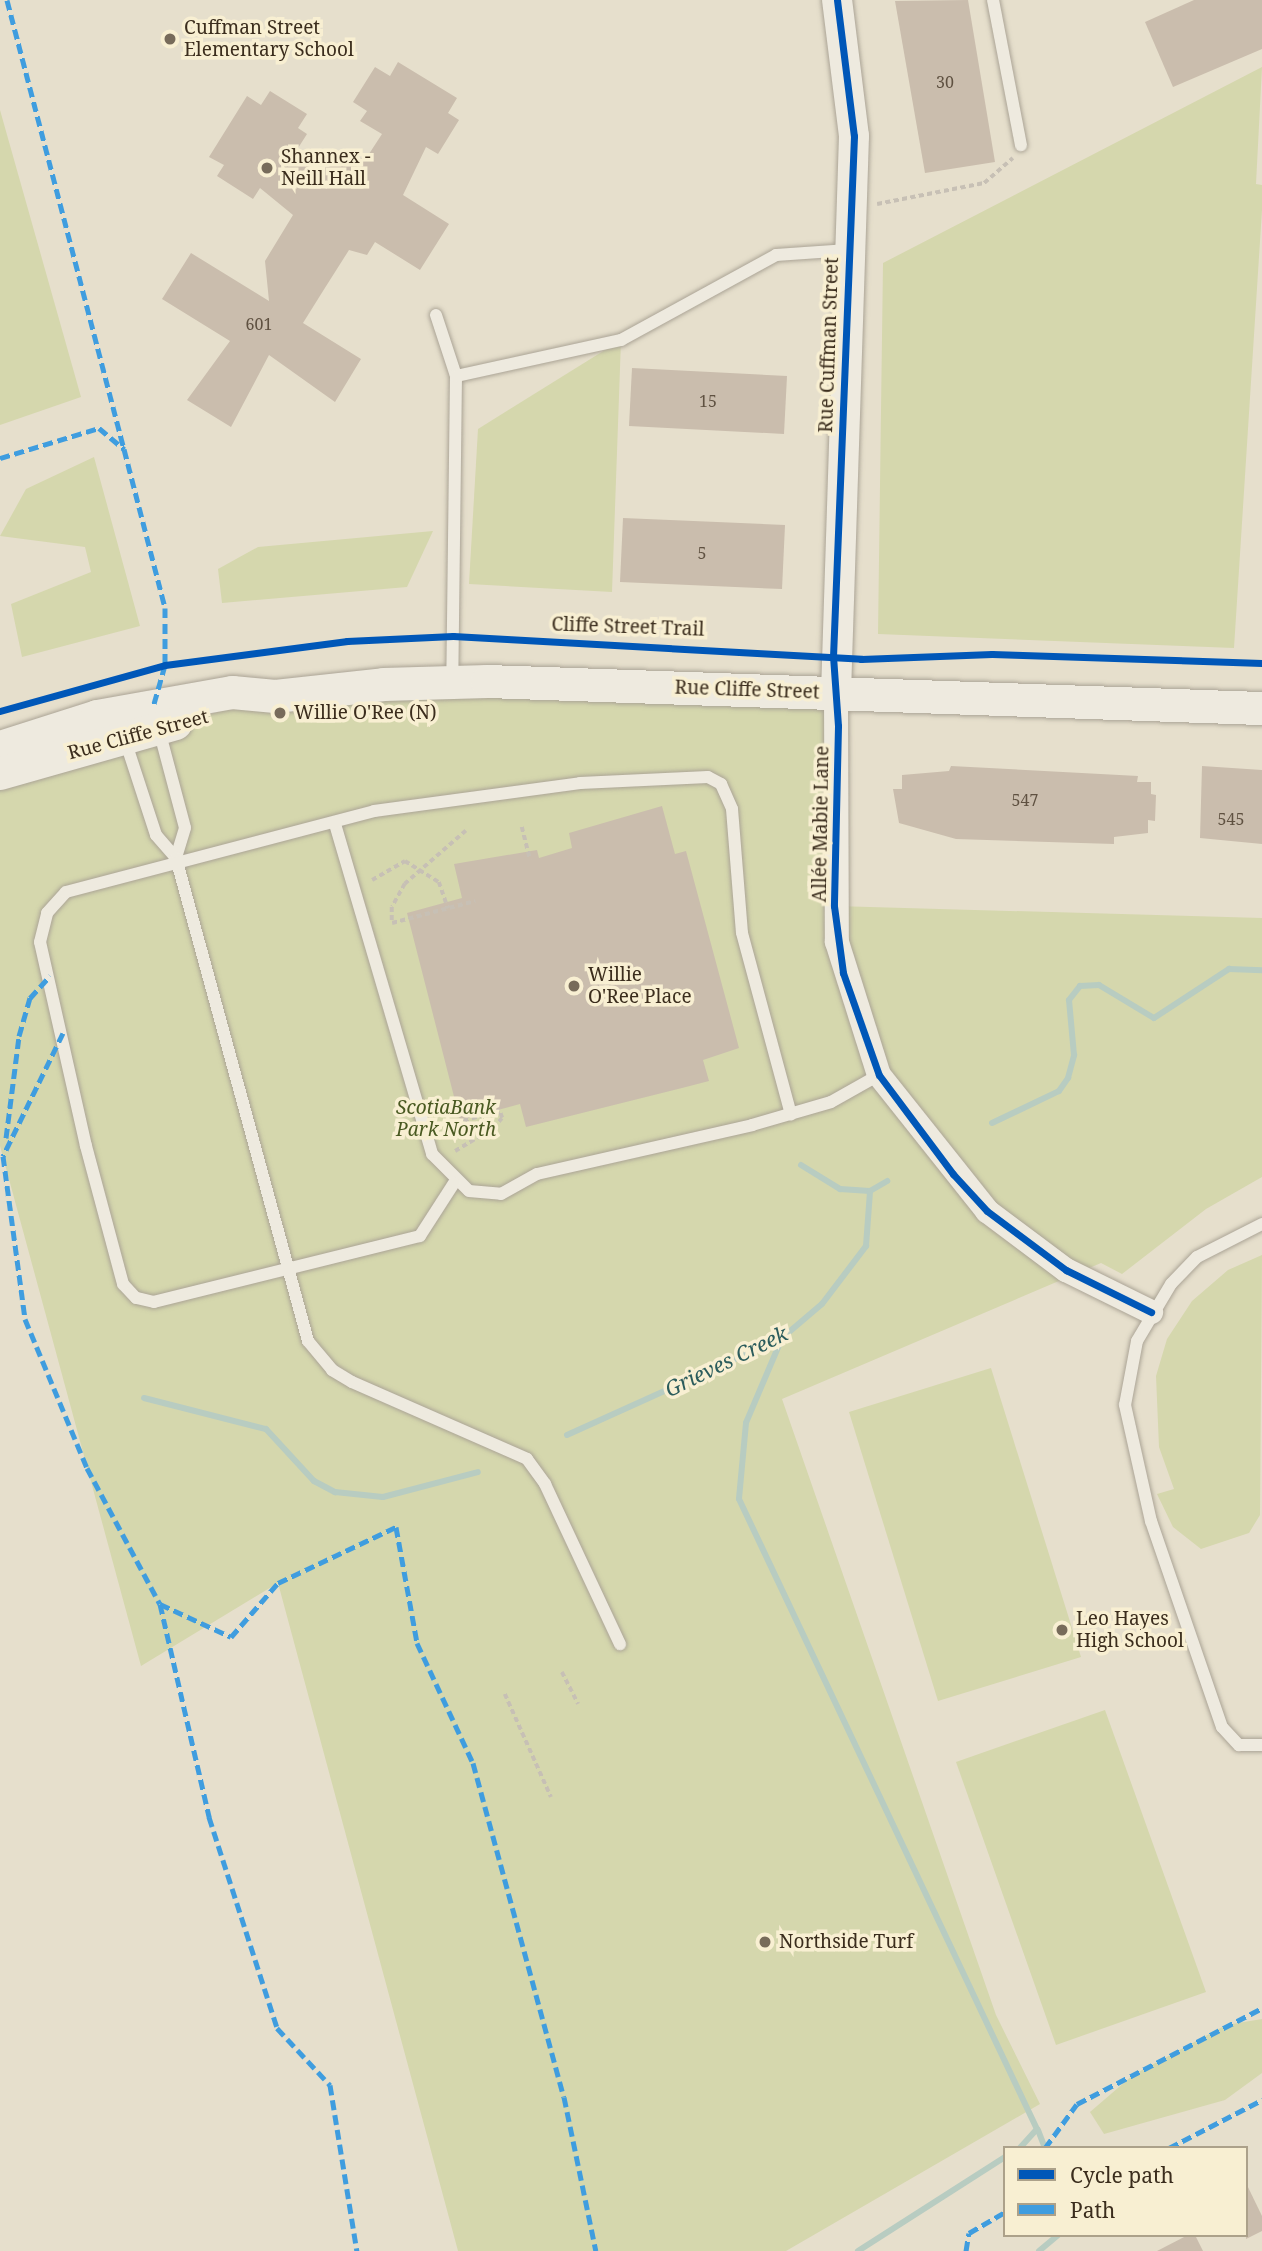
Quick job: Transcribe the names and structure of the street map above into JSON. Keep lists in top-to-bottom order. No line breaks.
{"streets":{"main road":["Rue Cliffe Street"],"street":["Rue Cuffman Street","Allée Mabie Lane"],"cycle path":["Cliffe Street Trail"]},"crossings":[["Rue Cuffman Street","Rue Cliffe Street"],["Rue Cuffman Street","Allée Mabie Lane"],["Rue Cliffe Street","Allée Mabie Lane"]],"water":["Grieves Creek"],"parks":["ScotiaBank Park North"],"places":["Cuffman Street Elementary School","Shannex - Neill Hall","Willie O'Ree (N)","Willie O'Ree Place","Leo Hayes High School","Northside Turf"],"house_numbers":["30","601","15","5","547","545"],"legend":["Cycle path","Path"]}
